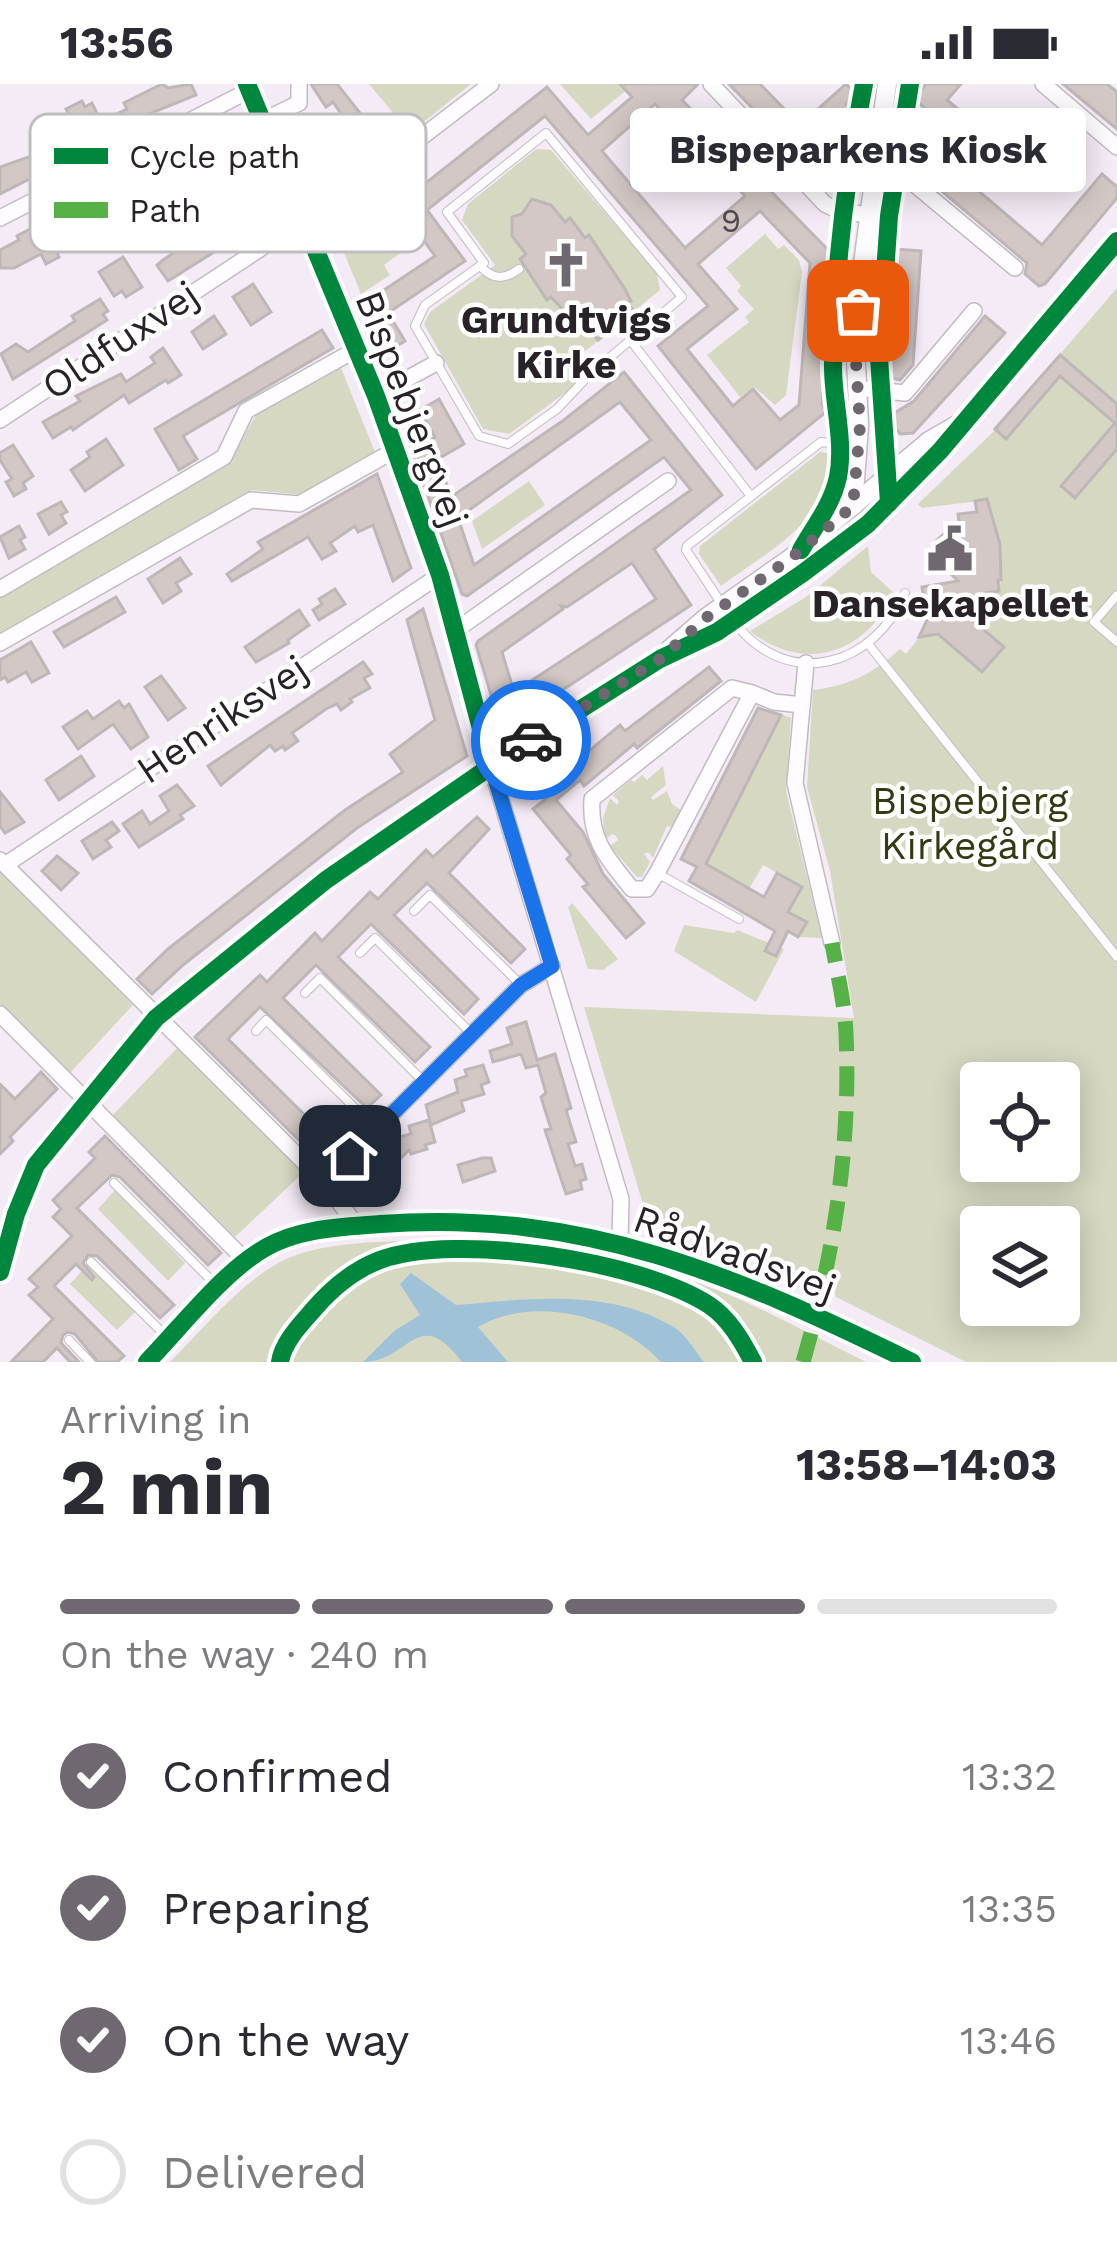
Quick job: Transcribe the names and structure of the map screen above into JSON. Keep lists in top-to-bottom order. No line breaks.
{"streets":{"street":["Oldfuxvej","Bispebjergvej","Henriksvej","Rådvadsvej"]},"crossings":[["Bispebjergvej","Henriksvej"]],"parks":["Bispebjerg Kirkegård"],"places":{"church":["Grundtvigs Kirke"],"other":["Bispeparkens Kiosk"],"public building":["Dansekapellet"]},"house_numbers":["9"],"legend":["Cycle path","Path"],"page":{"status":"13:56","bubble":"Bispeparkens Kiosk","heading":["2 min","Arriving in","13:58–14:03"],"bar":"On the way · 240 m","list":[["Confirmed","13:32"],["Preparing","13:35"],["On the way","13:46"],"Delivered"]}}
